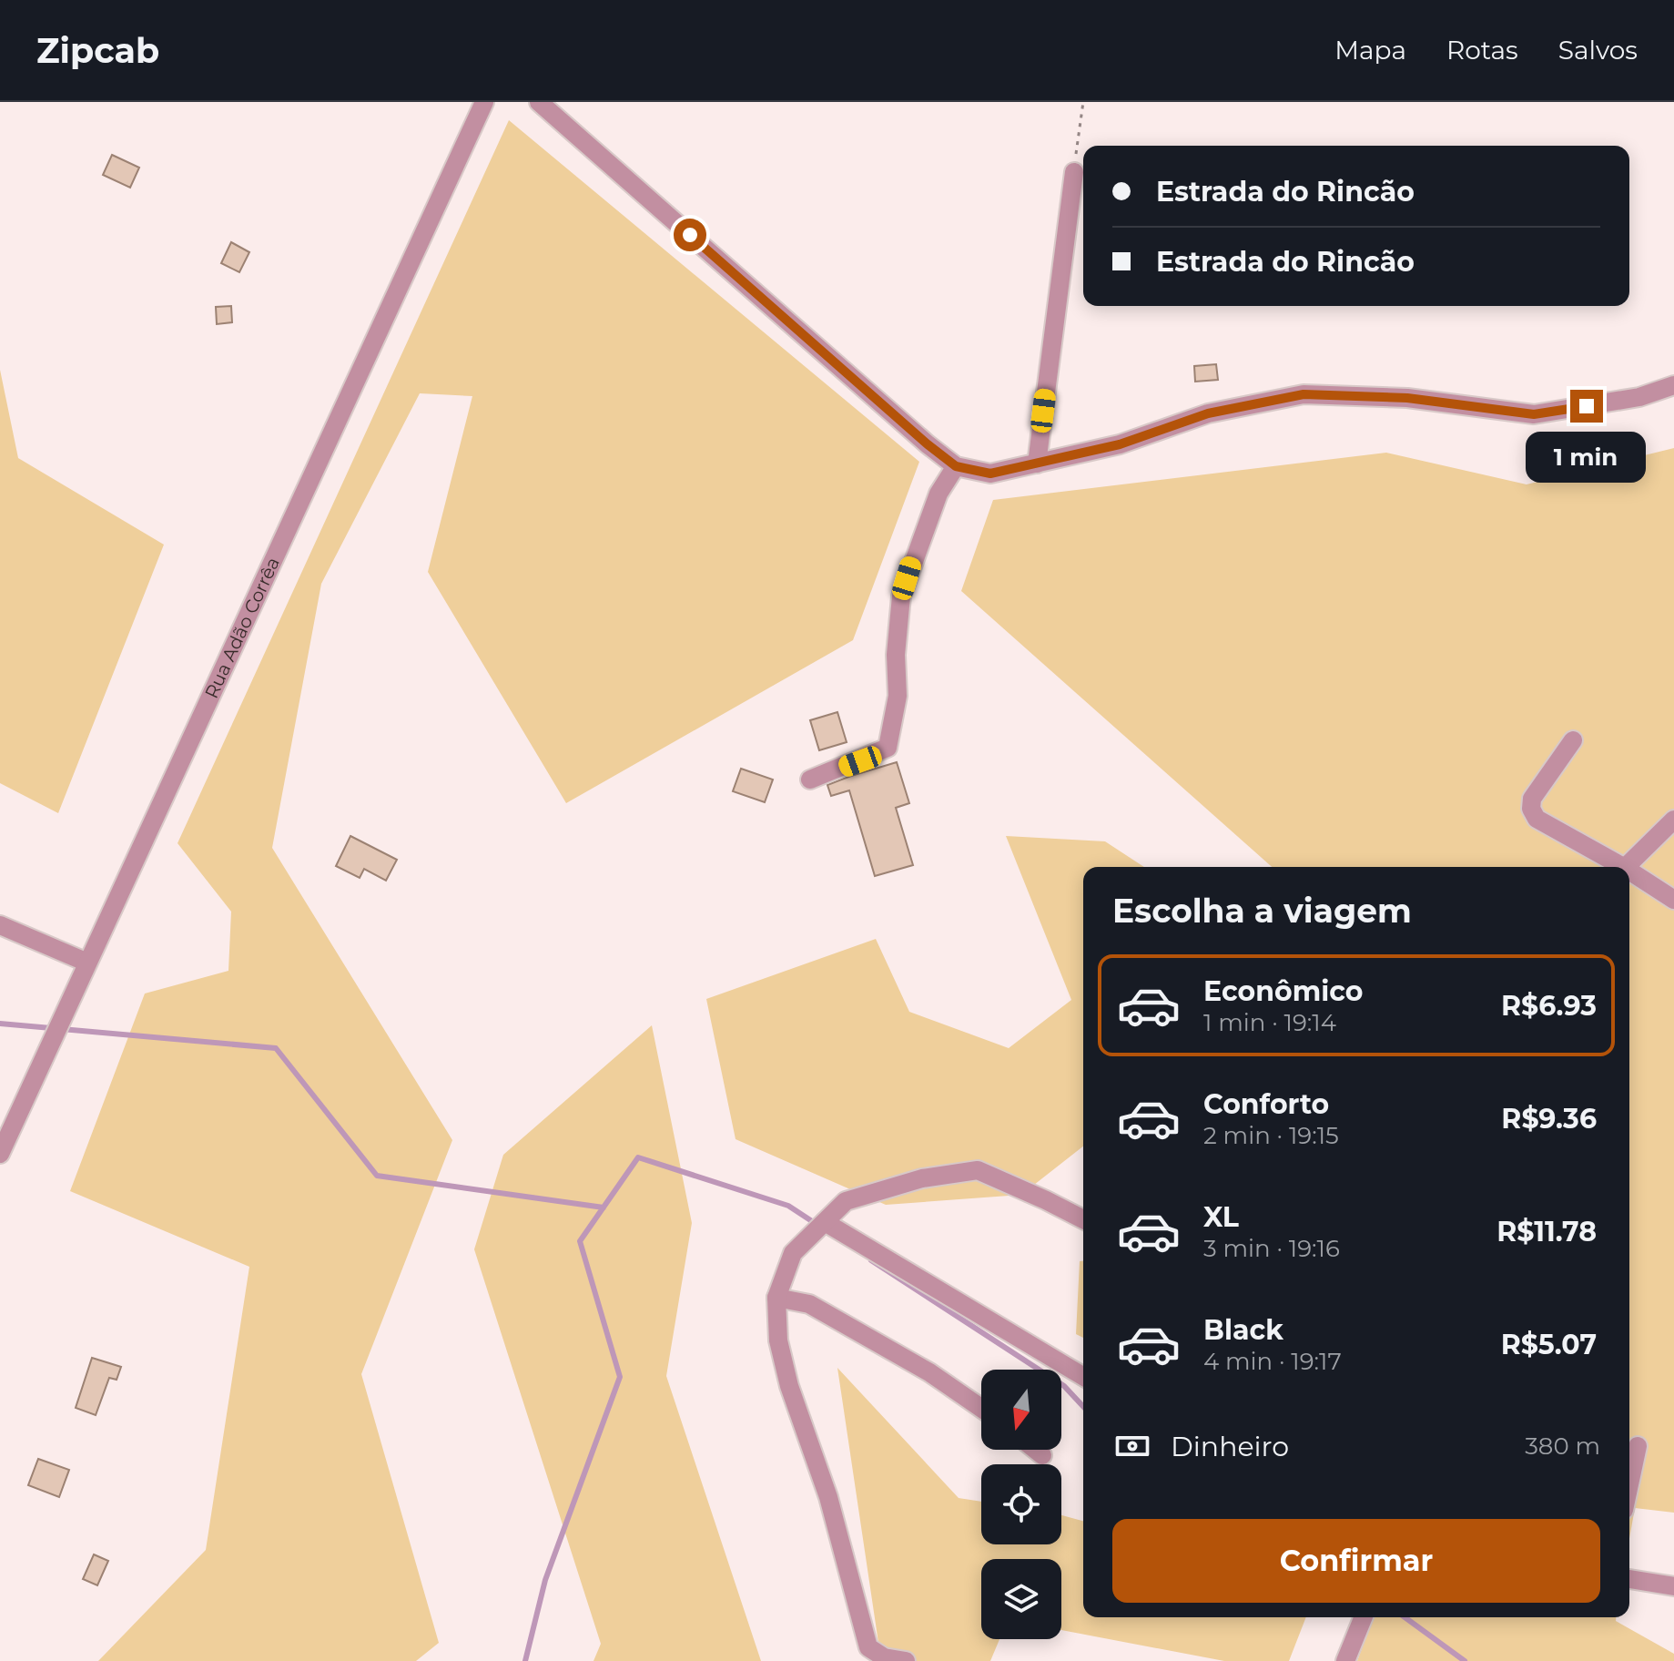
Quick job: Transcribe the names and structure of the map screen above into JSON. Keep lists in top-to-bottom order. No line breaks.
{"streets":{"street":["Rua Adão Corrêa"]},"north":"bottom","page":{"header":"Zipcab","nav":["Mapa","Rotas","Salvos"],"banner":["Estrada do Rincão","Estrada do Rincão"],"bubble":"1 min","heading":"Escolha a viagem","list":[{"name":"Econômico","note":"1 min · 19:14","value":"R$6.93"},{"name":"Conforto","note":"2 min · 19:15","value":"R$9.36"},{"name":"XL","note":"3 min · 19:16","value":"R$11.78"},{"name":"Black","note":"4 min · 19:17","value":"R$5.07"}],"pay":["Dinheiro","380 m"],"buttons":"Confirmar"}}
